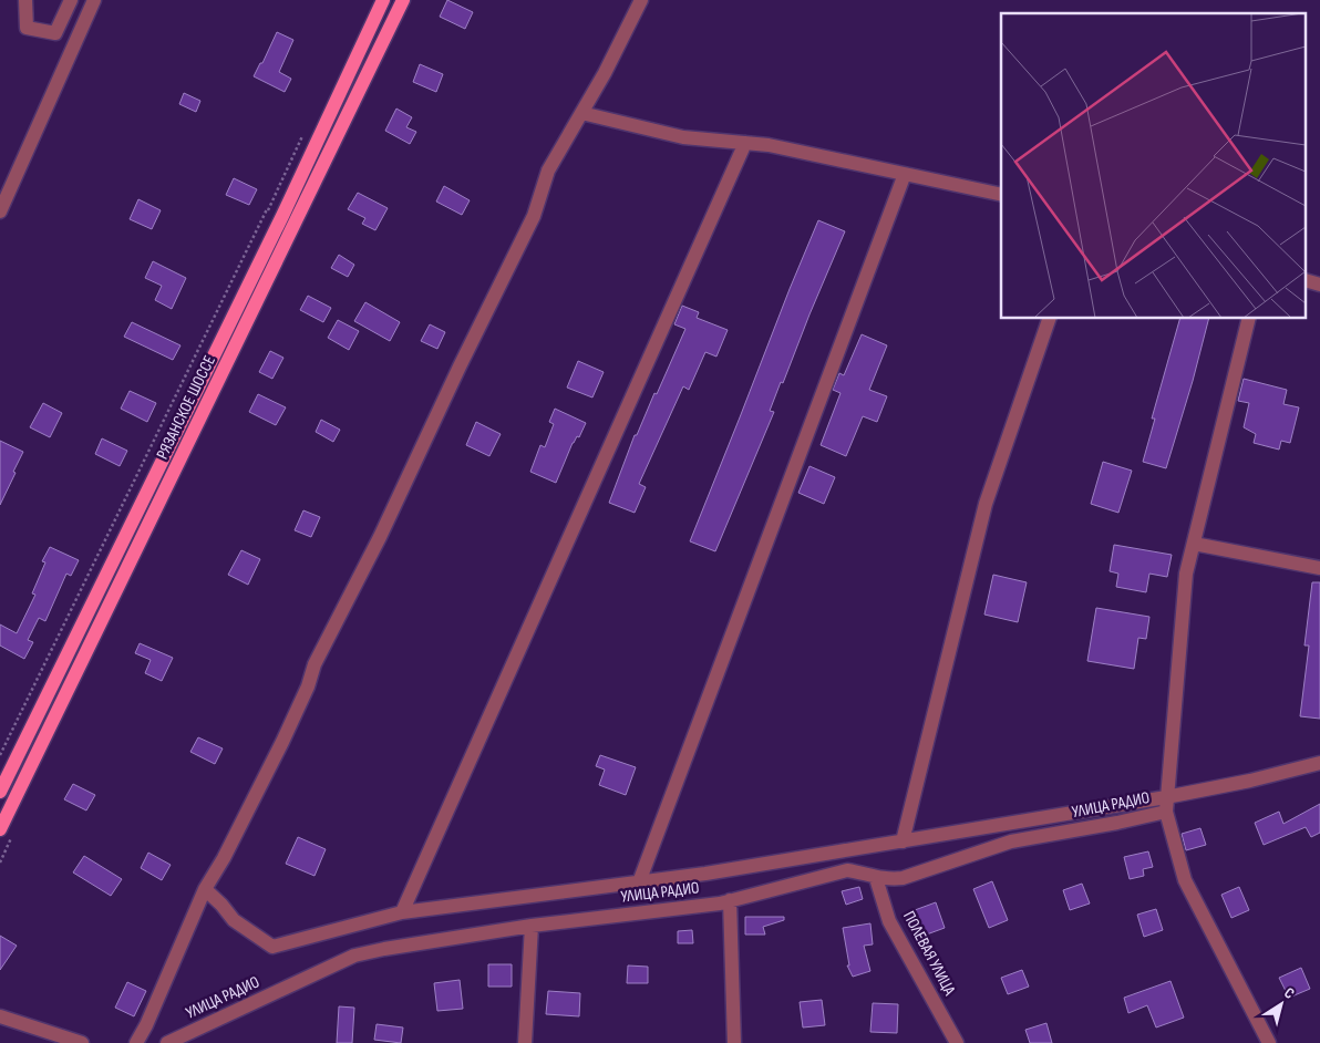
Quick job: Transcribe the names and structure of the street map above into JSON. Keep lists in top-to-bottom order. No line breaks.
{"streets":{"main road":["РЯЗАНСКОЕ ШОССЕ"],"street":["УЛИЦА РАДИО","ПОЛЕВАЯ УЛИЦА"]},"crossings":[["УЛИЦА РАДИО","ПОЛЕВАЯ УЛИЦА"]],"north":"top right"}
